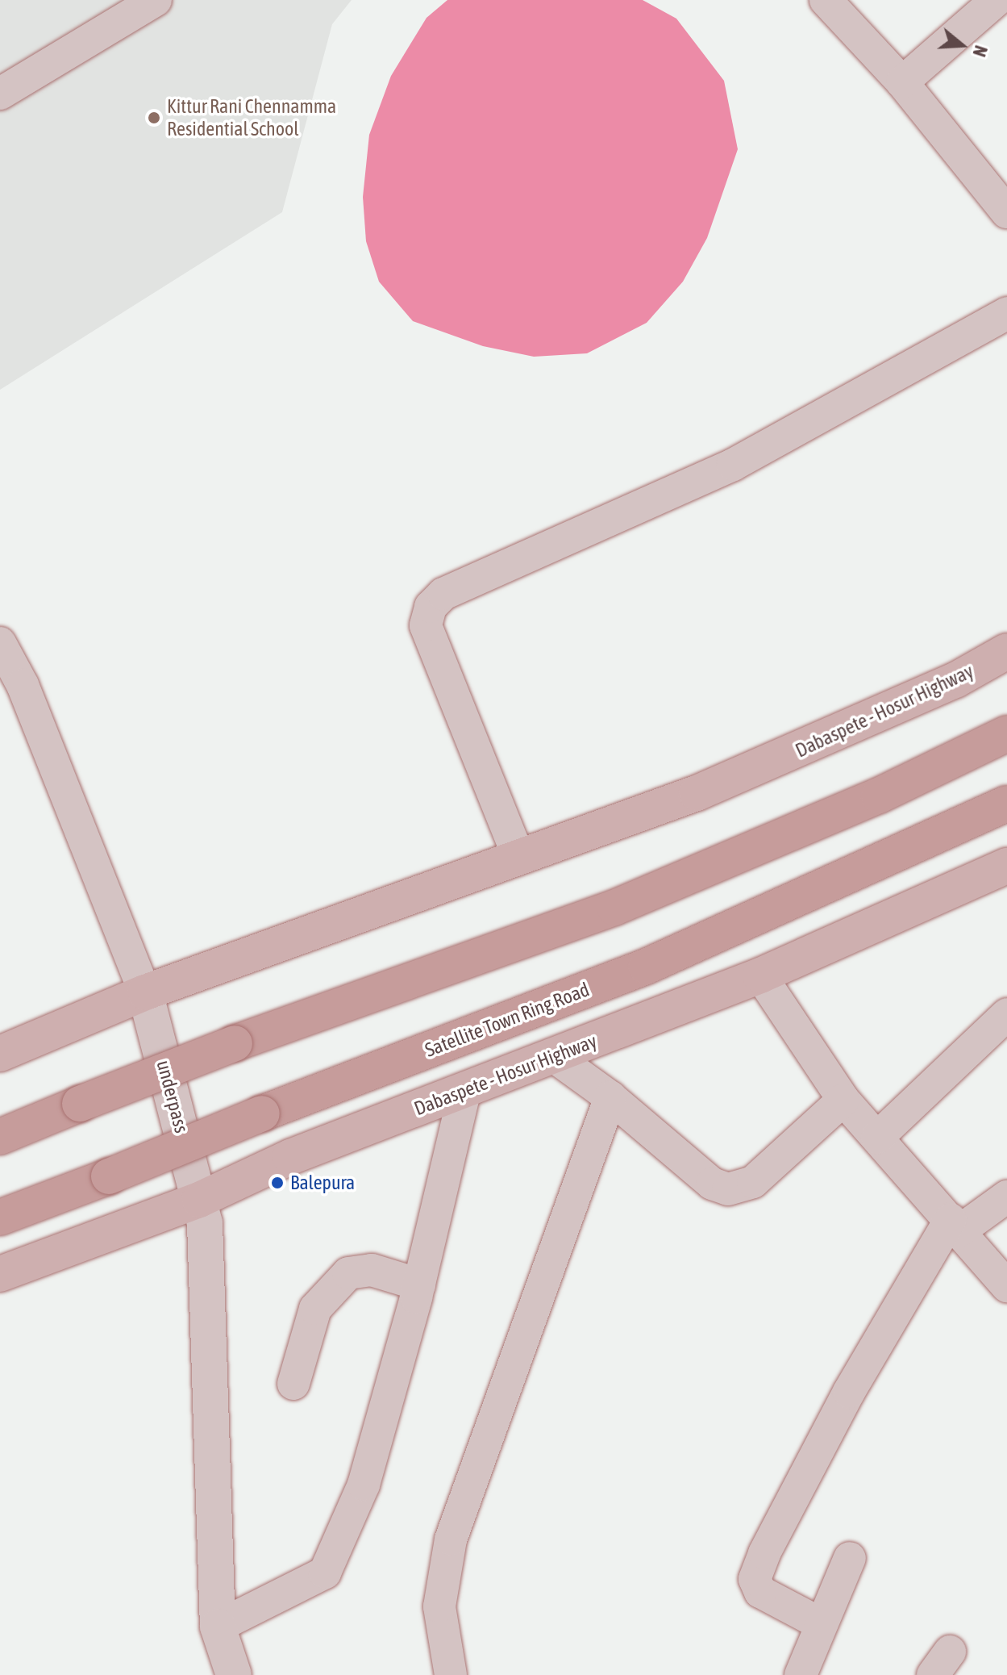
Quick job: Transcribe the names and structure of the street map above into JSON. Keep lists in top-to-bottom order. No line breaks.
{"streets":{"highway":["Satellite Town Ring Road"],"main road":["Dabaspete - Hosur Highway"],"street":["underpass"]},"crossings":[["Dabaspete - Hosur Highway","underpass"]],"places":["Kittur Rani Chennamma Residential School","Balepura"],"north":"right"}
